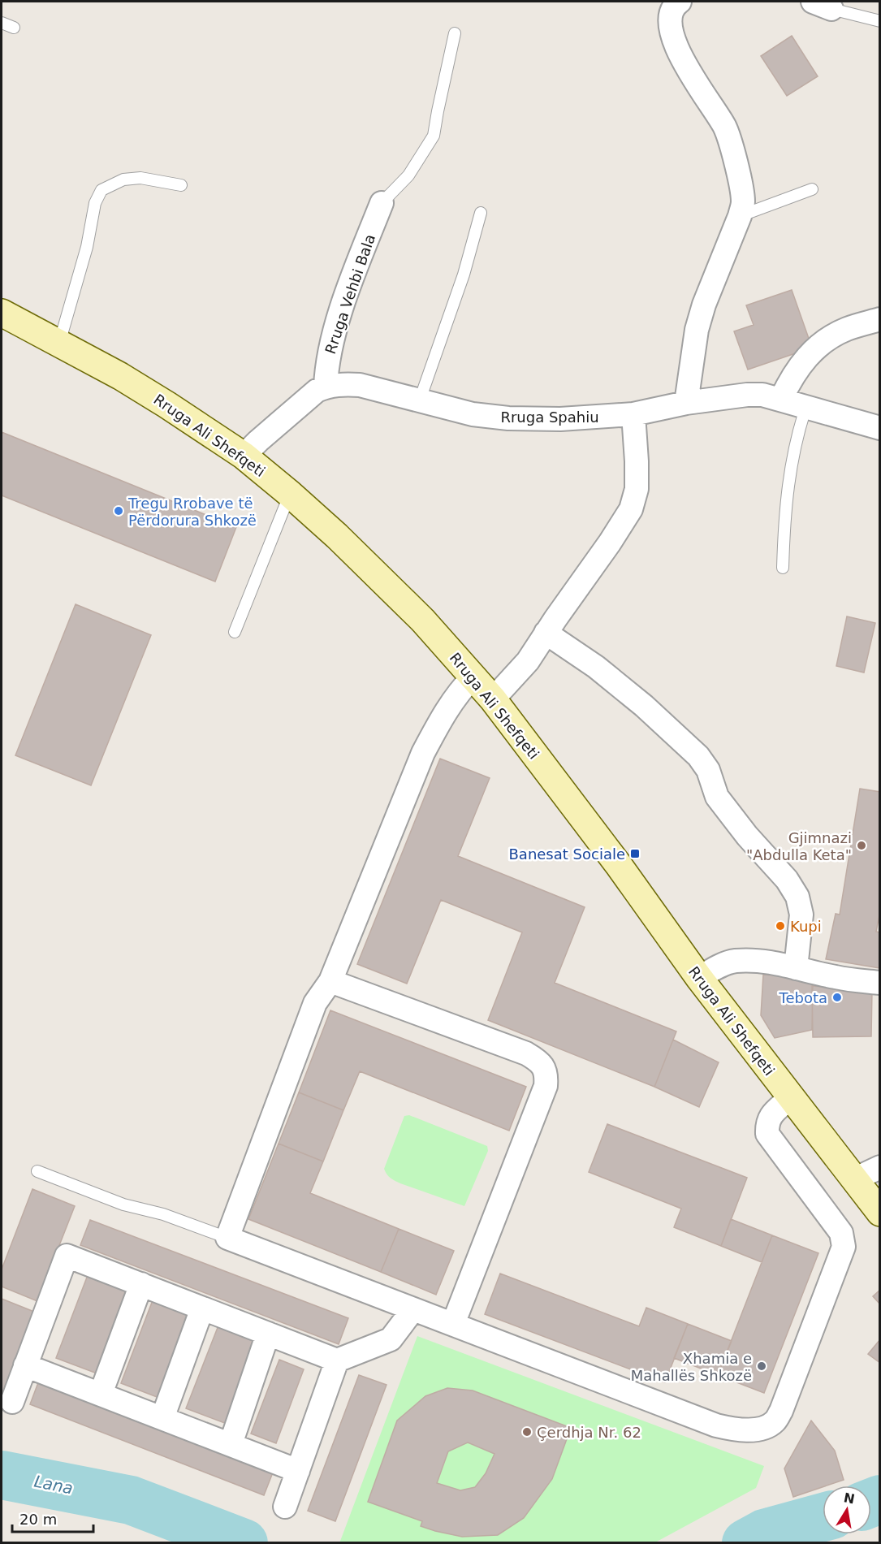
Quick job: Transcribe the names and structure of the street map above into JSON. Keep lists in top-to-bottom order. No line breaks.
{"streets":{"main road":["Rruga Ali Shefqeti"],"street":["Rruga Vehbi Bala","Rruga Spahiu"]},"crossings":[["Rruga Vehbi Bala","Rruga Spahiu"],["Rruga Spahiu","Rruga Ali Shefqeti"]],"water":["Lana"],"places":{"other":["Tregu Rrobave të Përdorura Shkozë","Gjimnazi \"Abdulla Keta\"","Kupi","Tebota","Xhamia e Mahallës Shkozë","Çerdhja Nr. 62"],"transit":["Banesat Sociale"]},"scale_bar":"20 m","north":"top"}
